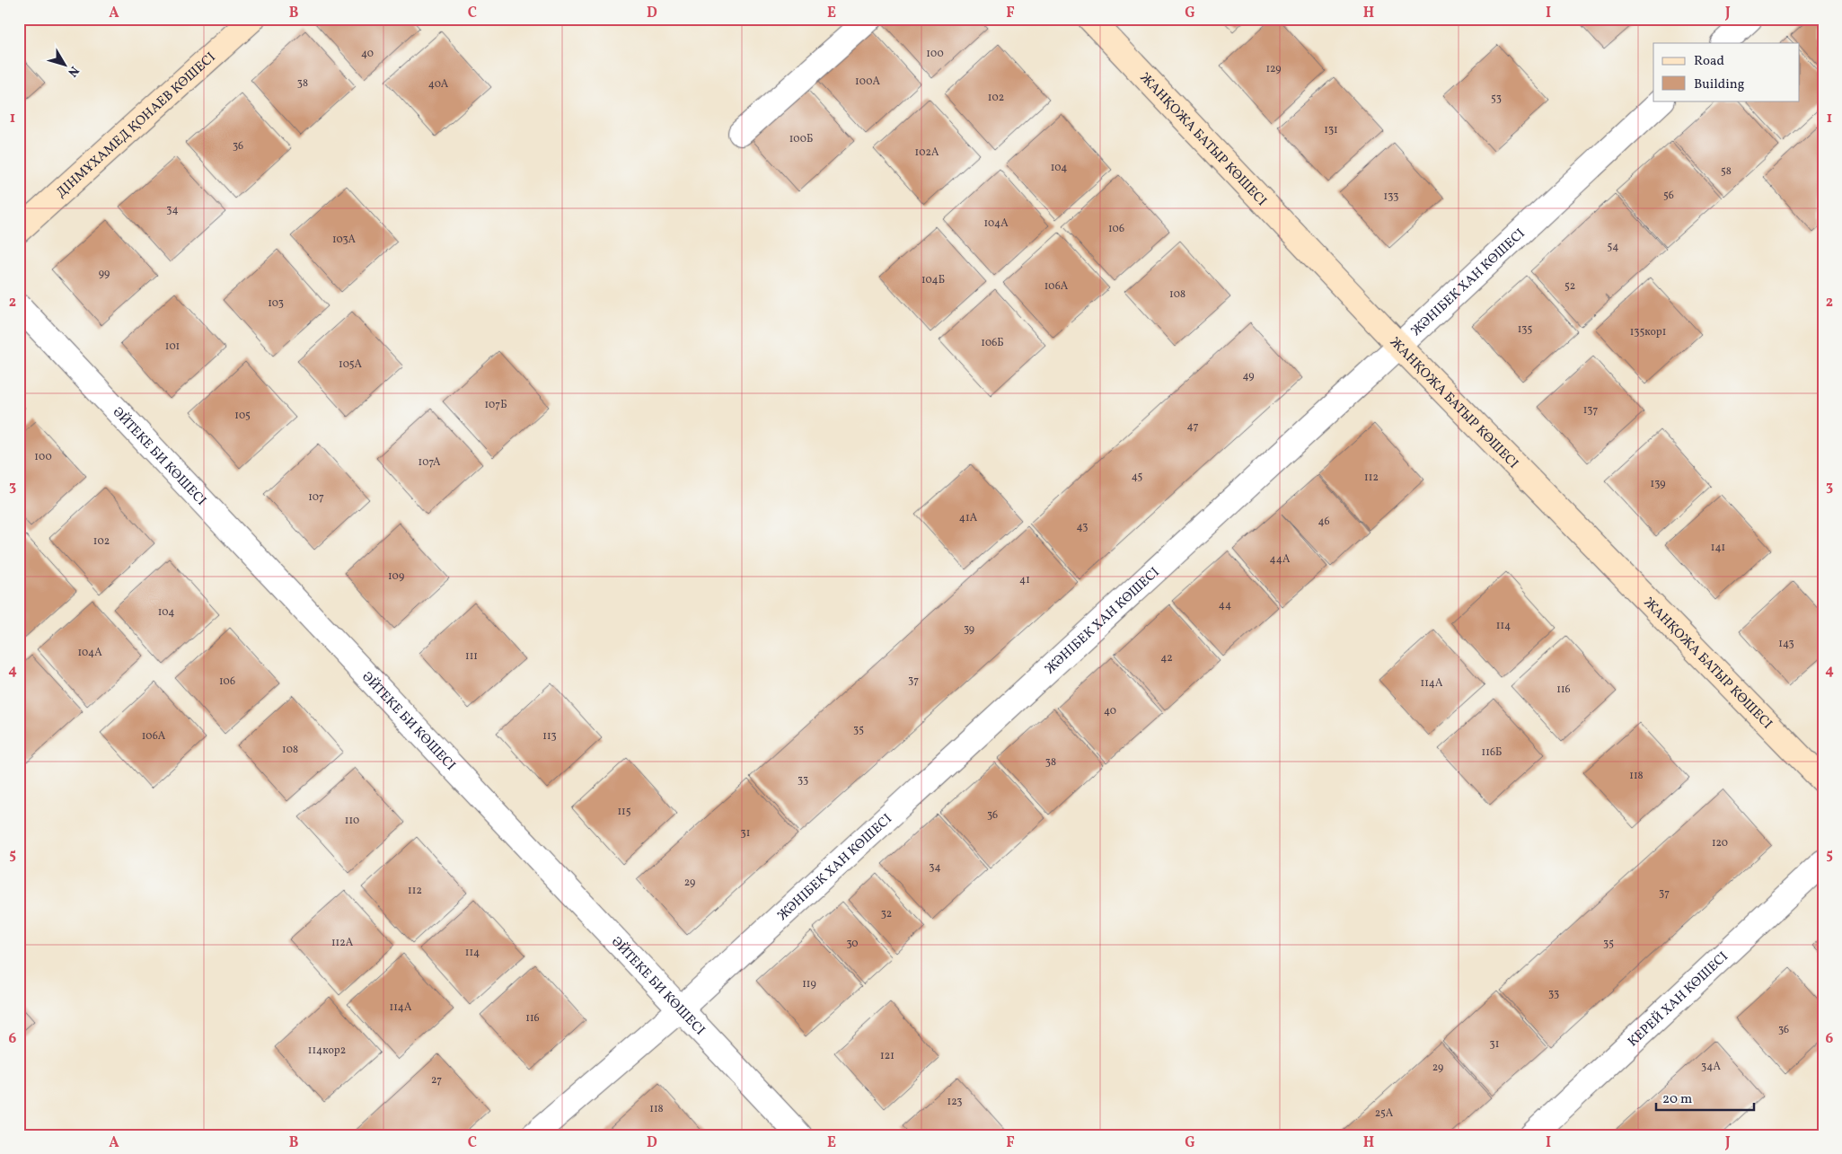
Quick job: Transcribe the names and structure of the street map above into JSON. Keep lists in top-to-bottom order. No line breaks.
{"streets":{"main road":["ДІНМҰХАМЕД ҚОНАЕВ КӨШЕСІ","ЖАНҚОЖА БАТЫР КӨШЕСІ"],"street":["ЖӘНІБЕК ХАН КӨШЕСІ","ӘЙТЕКЕ БИ КӨШЕСІ","КЕРЕЙ ХАН КӨШЕСІ"]},"crossings":[["ЖАНҚОЖА БАТЫР КӨШЕСІ","ЖӘНІБЕК ХАН КӨШЕСІ"],["ЖӘНІБЕК ХАН КӨШЕСІ","ӘЙТЕКЕ БИ КӨШЕСІ"]],"house_numbers":["40","100","129","100А","38","40А","102","53","131","100Б","36","102А","104","58","56","133","34","104А","106","103А","54","99","104Б","106А","52","108","103","135","135кор1","106Б","101","105А","49","107Б","137","105","47","100","107А","45","112","139","107","41А","46","43","102","141","44А","109","41","44","104","114","39","143","104А","111","42","37","106","114А","116","40","35","106А","113","108","116Б","38","118","33","115","36","110","31","120","34","29","112","37","32","112А","30","35","114","119","33","114А","116","36","31","114кор2","121","34А","29","27","123","118","25А"],"legend":["Road","Building"],"scale_bar":"20 m","north":"bottom right","grid":{"columns":["A","B","C","D","E","F","G","H","I","J"],"rows":["1","2","3","4","5","6"]}}
